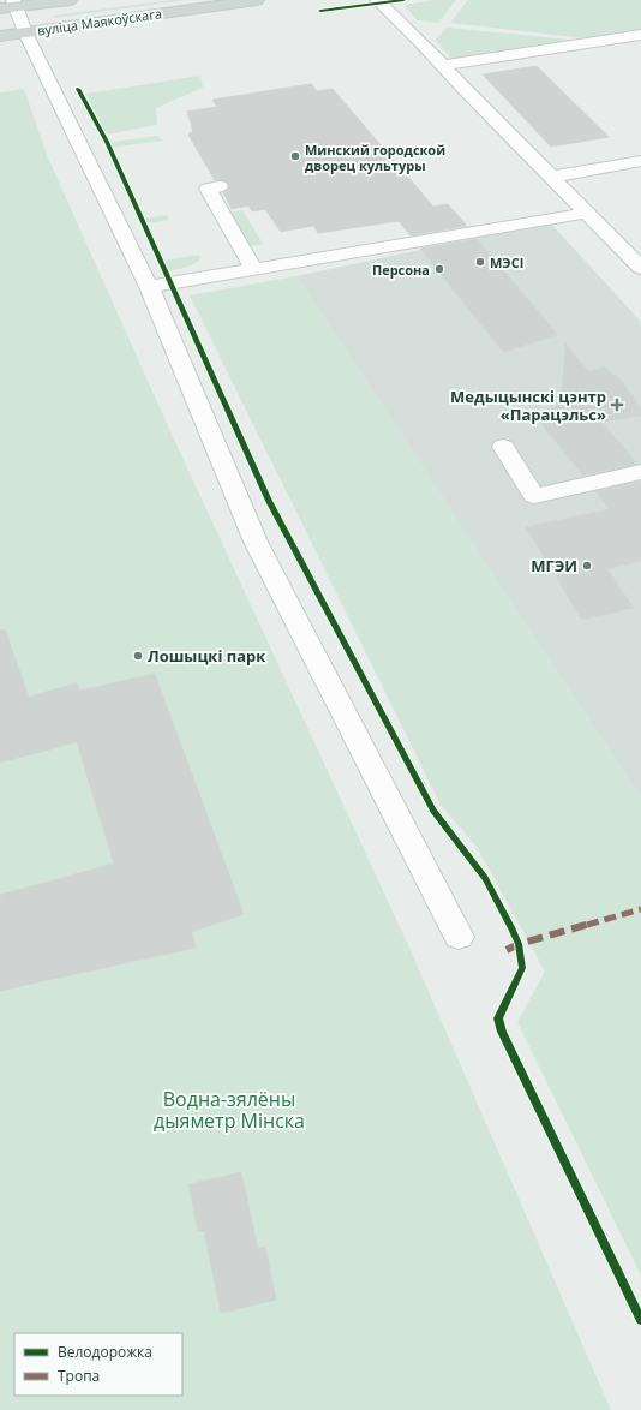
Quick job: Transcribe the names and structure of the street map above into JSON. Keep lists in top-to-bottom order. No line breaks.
{"streets":{"main road":["вуліца Маякоўскага"]},"parks":["Водна-зялёны дыяметр Мінска"],"places":{"other":["Минский городской дворец культуры","МЭСІ","Персона","МГЭИ","Лошыцкі парк"],"health":["Медыцынскі цэнтр «Парацэльс»"]},"legend":["Велодорожка","Тропа"]}
